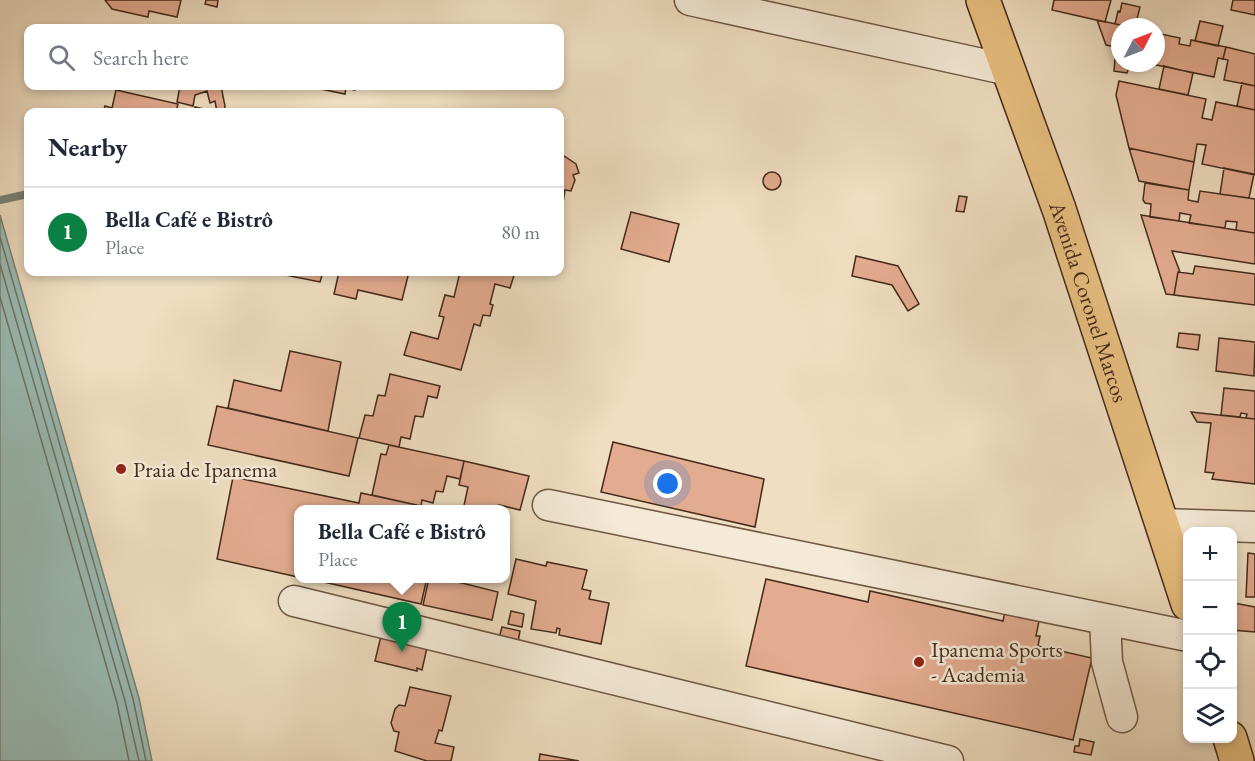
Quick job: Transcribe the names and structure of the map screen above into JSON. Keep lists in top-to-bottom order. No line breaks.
{"streets":{"main road":["Avenida Coronel Marcos"]},"places":["Praia de Ipanema","Ipanema Sports - Academia"],"north":"top right","page":{"search":"Search here","heading":"Nearby","list":[{"mark":"1","name":"Bella Café e Bistrô","note":"Place","value":"80 m"}],"popup":["Bella Café e Bistrô","Place"],"map_buttons":["+","−"],"pins":"1"}}
